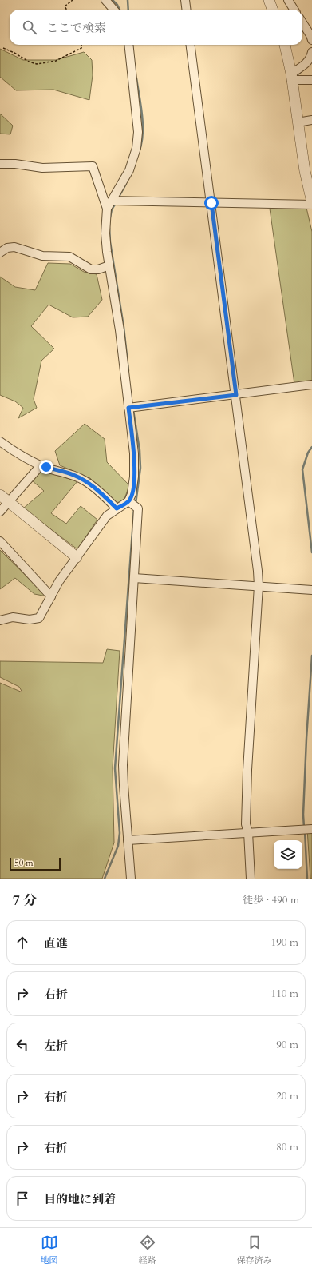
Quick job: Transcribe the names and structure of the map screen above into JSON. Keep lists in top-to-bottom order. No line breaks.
{"scale_bar":"50 m","page":{"search":"ここで検索","scale":"50 m","heading":["7 分","徒歩 · 490 m"],"list":[["直進","190 m"],["右折","110 m"],["左折","90 m"],["右折","20 m"],["右折","80 m"],"目的地に到着"],"nav":["地図","経路","保存済み"]}}
